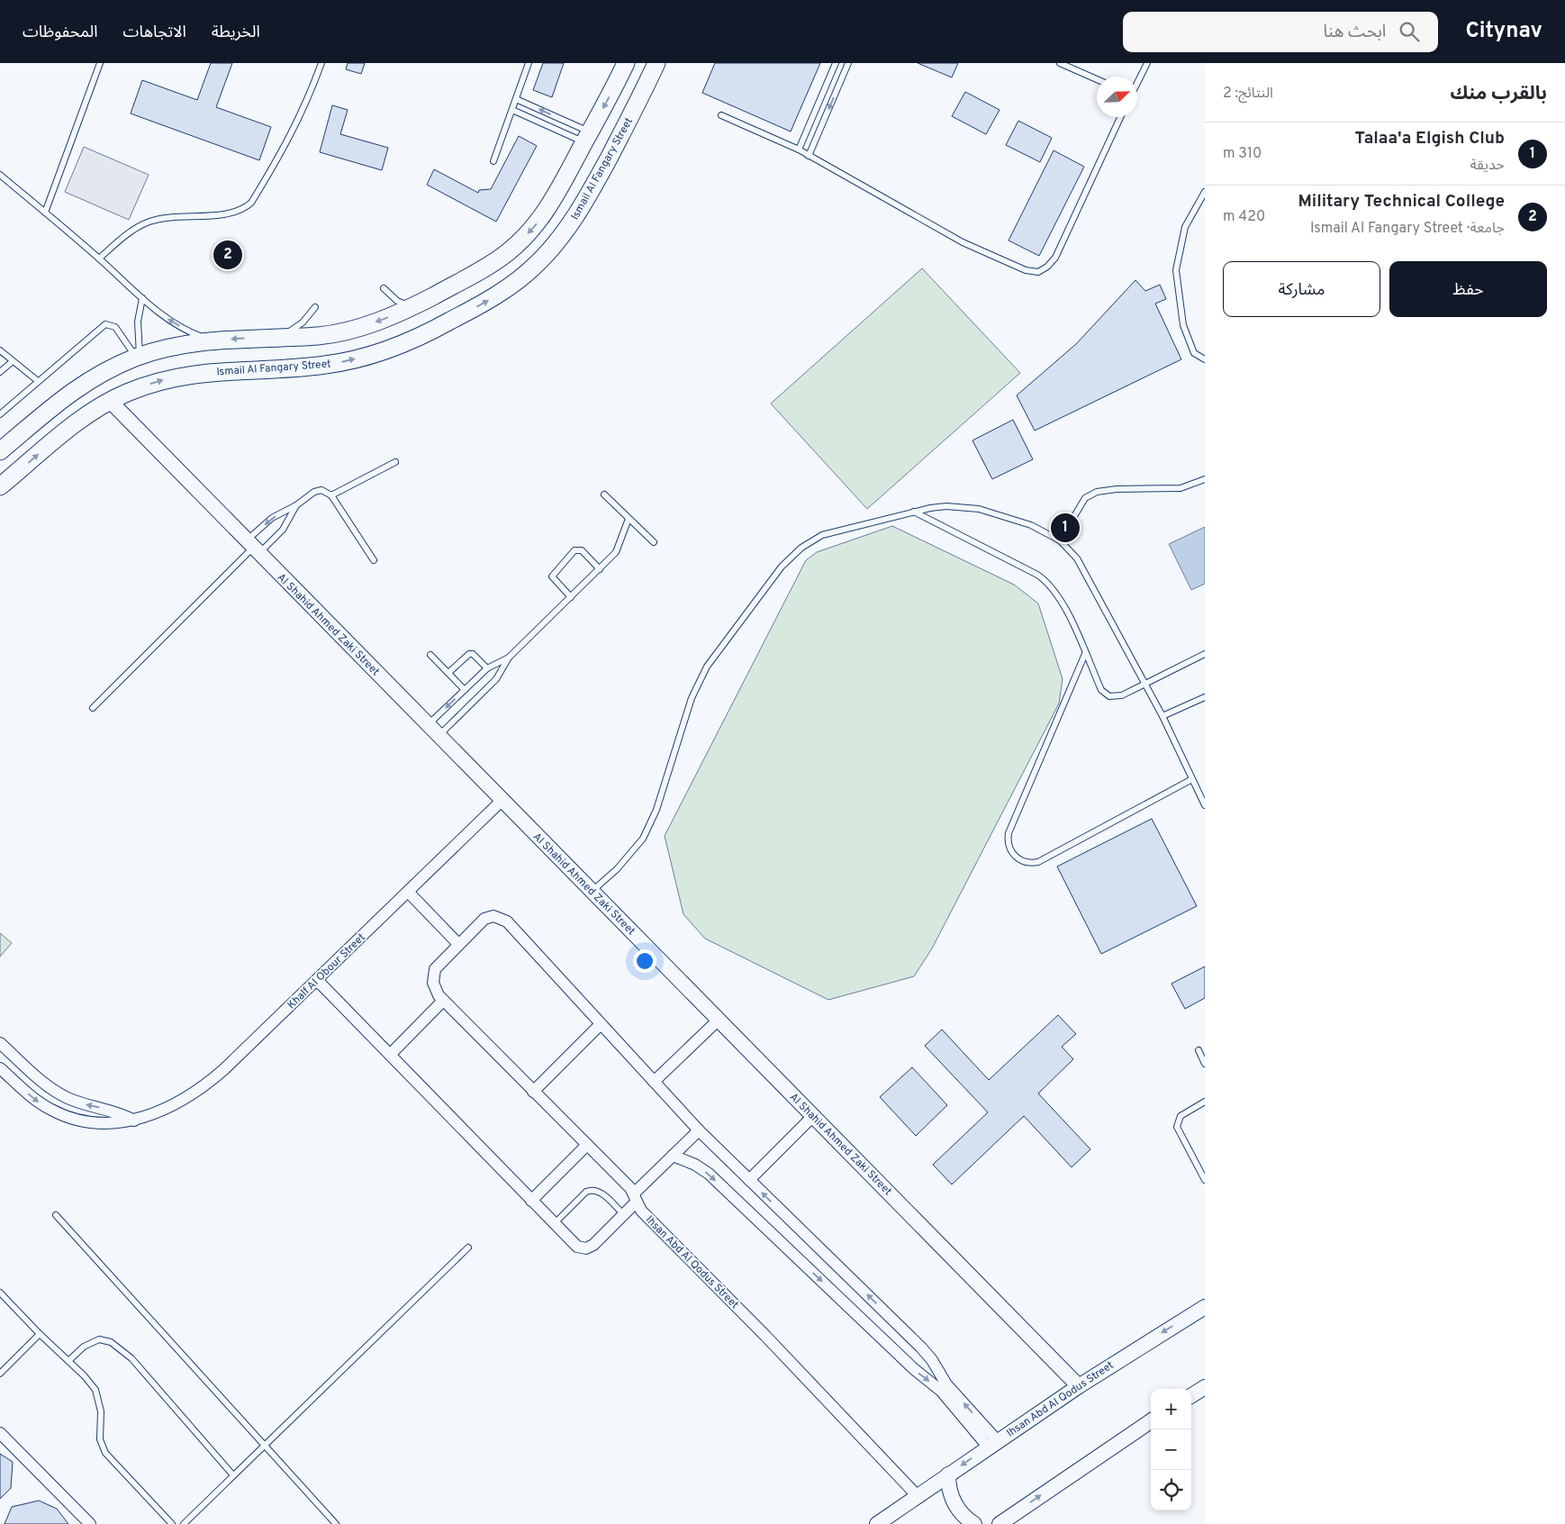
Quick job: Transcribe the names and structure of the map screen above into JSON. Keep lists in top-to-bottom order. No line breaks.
{"streets":{"main road":["Ismail Al Fangary Street"],"street":["Al Shahid Ahmed Zaki Street","Khalf Al Obour Street","Ihsan Abd Al Qodus Street"]},"crossings":[["Ismail Al Fangary Street","Al Shahid Ahmed Zaki Street"],["Al Shahid Ahmed Zaki Street","Khalf Al Obour Street"],["Al Shahid Ahmed Zaki Street","Ihsan Abd Al Qodus Street"]],"north":"top right","page":{"header":"Citynav","search":"ابحث هنا","nav":["الخريطة","الاتجاهات","المحفوظات"],"heading":["بالقرب منك","النتائج: 2"],"list":[{"mark":"1","name":"Talaa'a Elgish Club","note":"حديقة","value":"310 m"},{"mark":"2","name":"Military Technical College","note":"جامعة · Ismail Al Fangary Street","value":"420 m"}],"pins":["2","1"],"buttons":["حفظ","مشاركة"],"map_buttons":["+","−"]}}
